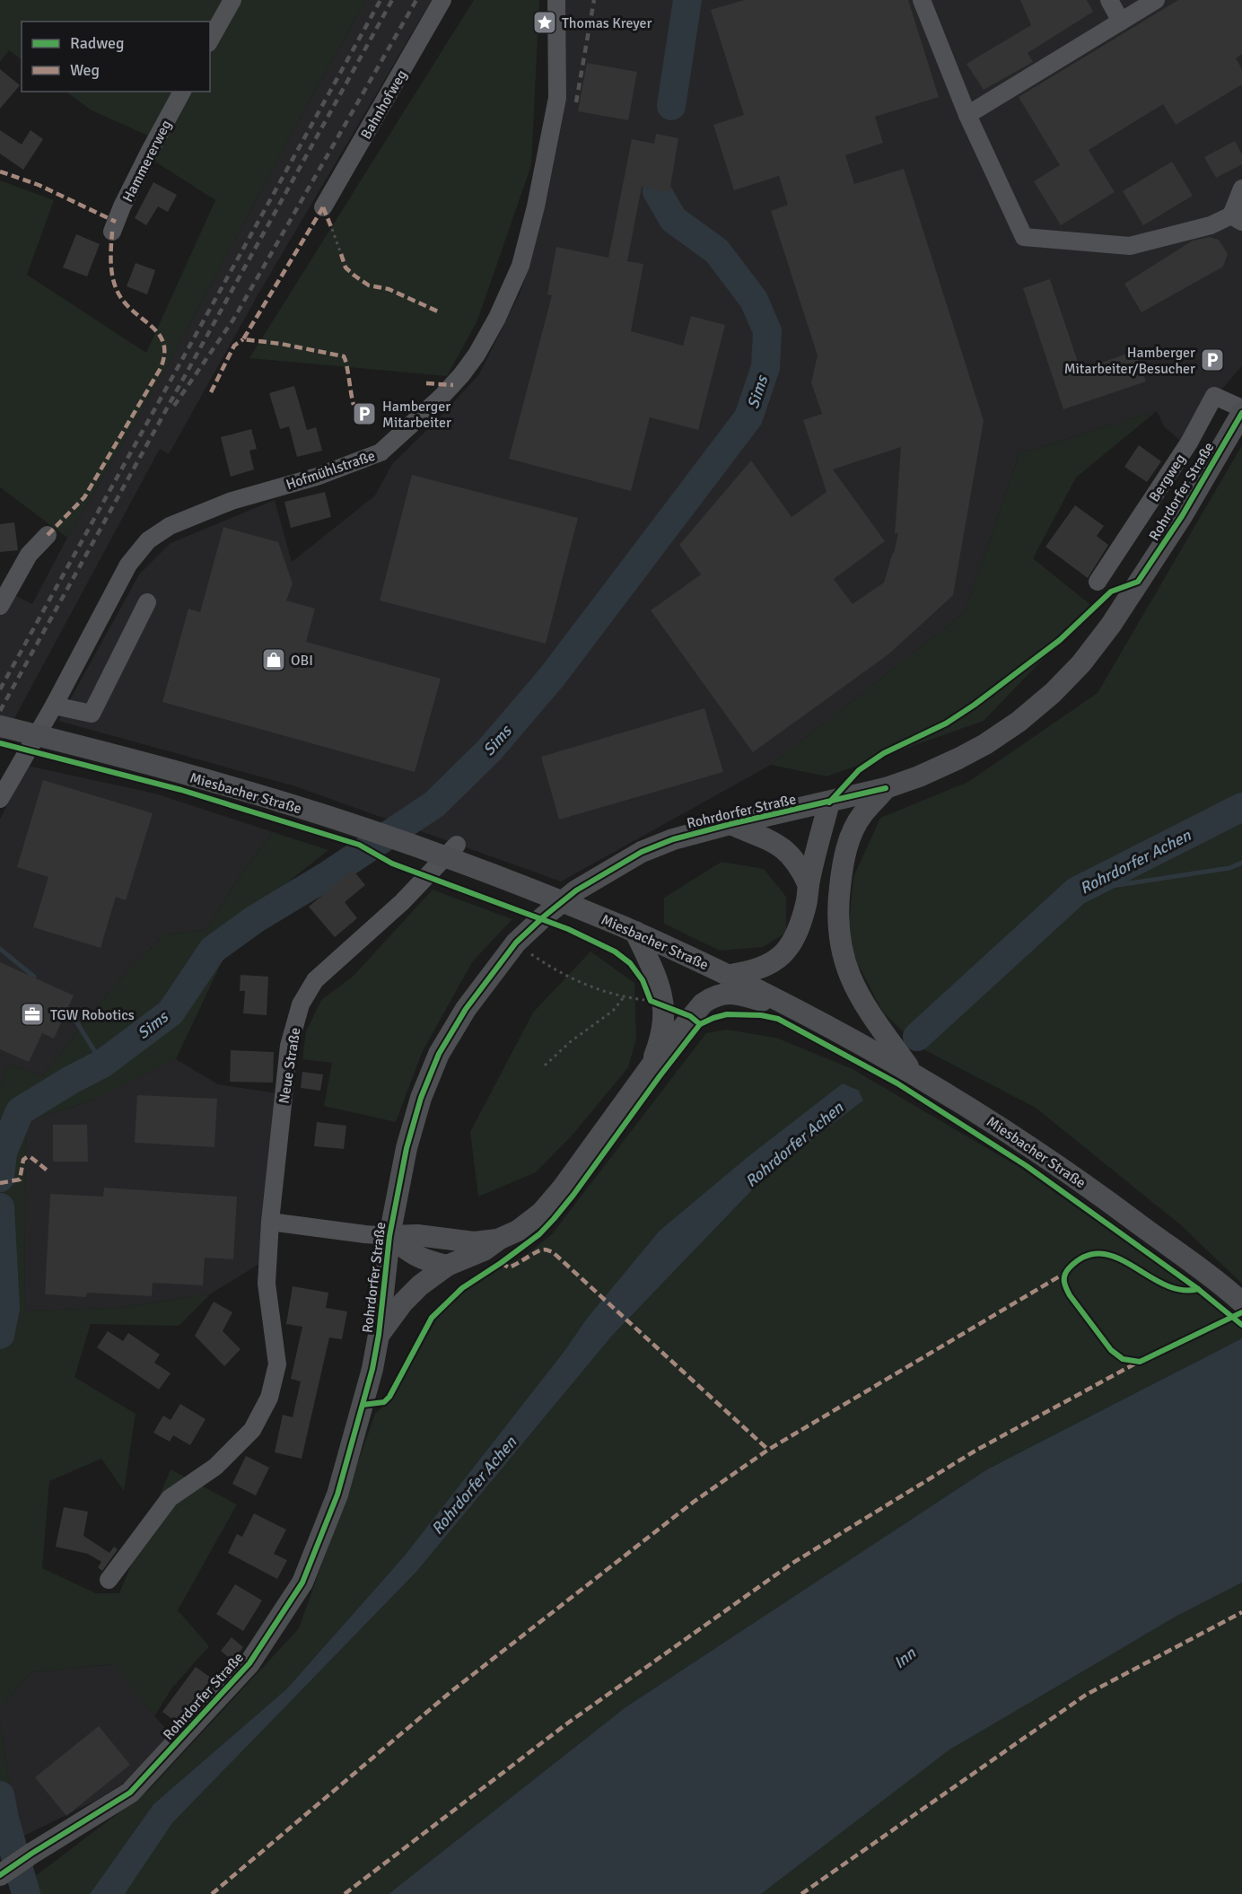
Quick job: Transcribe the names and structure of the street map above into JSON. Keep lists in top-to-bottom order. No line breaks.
{"streets":{"main road":["Rohrdorfer Straße","Miesbacher Straße"],"street":["Bahnhofweg","Hammererweg","Hofmühlstraße","Bergweg","Neue Straße"]},"crossings":[["Bergweg","Rohrdorfer Straße"]],"water":["Sims","Rohrdorfer Achen","Inn"],"places":{"place":["Thomas Kreyer"],"parking":["Hamberger Mitarbeiter/Besucher","Hamberger Mitarbeiter"],"shop":["OBI"],"office":["TGW Robotics"]},"legend":["Radweg","Weg"]}
